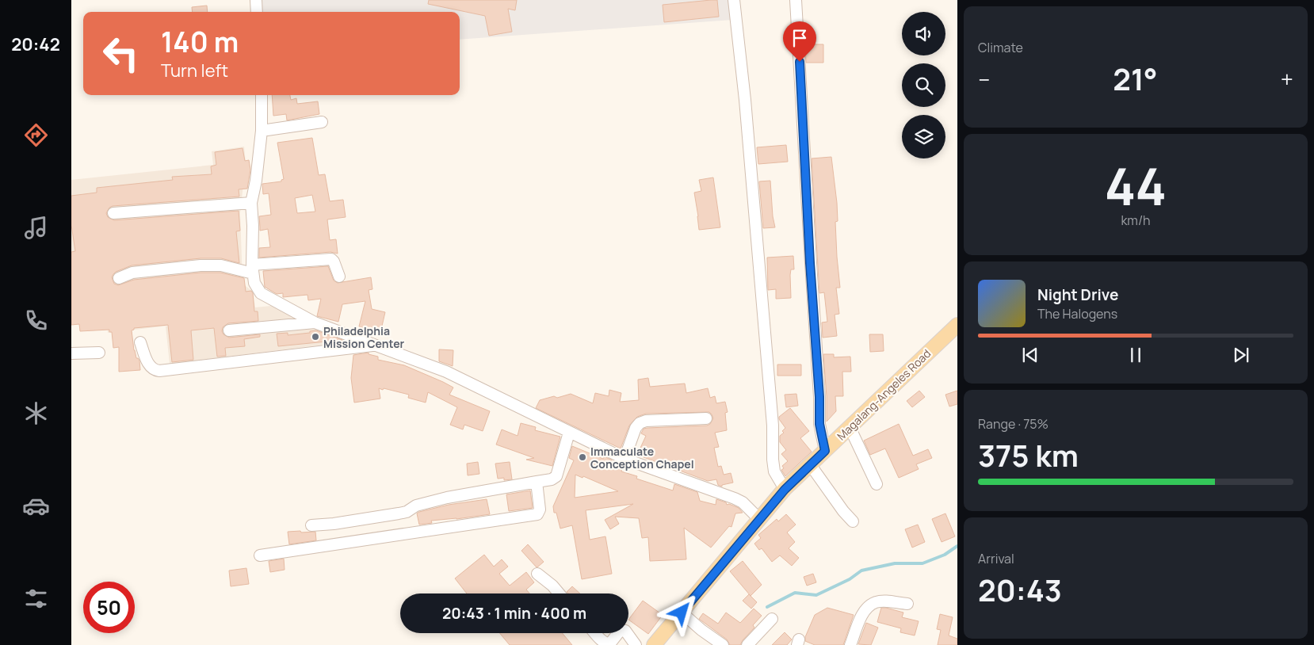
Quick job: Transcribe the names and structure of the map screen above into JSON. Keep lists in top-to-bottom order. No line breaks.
{"streets":{"main road":["Magalang-Angeles Road"]},"places":["Philadelphia Mission Center","Immaculate Conception Chapel"],"page":{"tabs":"20:42","tile":["Climate",["44","km/h"],["Range · 75%","375 km"],["Arrival","20:43"]],"turn":["140 m","Turn left"],"heat":["−","21°","+"],"song":["Night Drive","The Halogens"],"limit":"50","trip":"20:43 · 1 min · 400 m"}}
